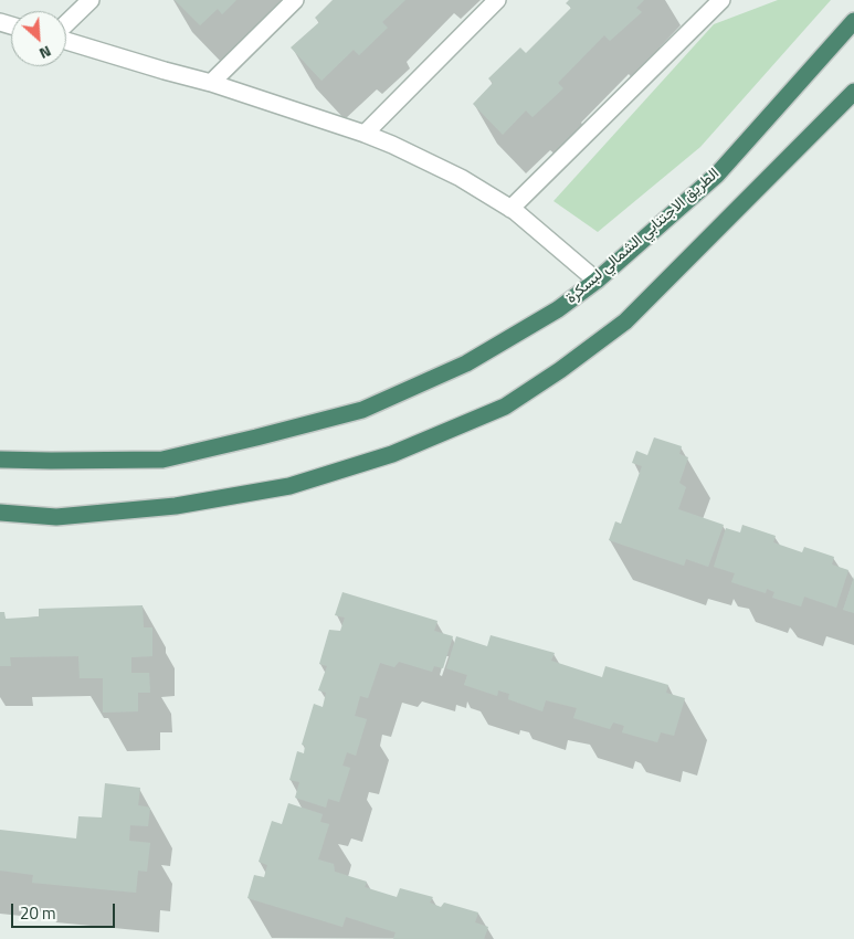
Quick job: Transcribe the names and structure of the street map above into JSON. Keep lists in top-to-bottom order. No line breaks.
{"streets":{"highway":["الطريق الاجتنابي الشمالي لبسكرة"]},"scale_bar":"20 m","north":"bottom right"}
